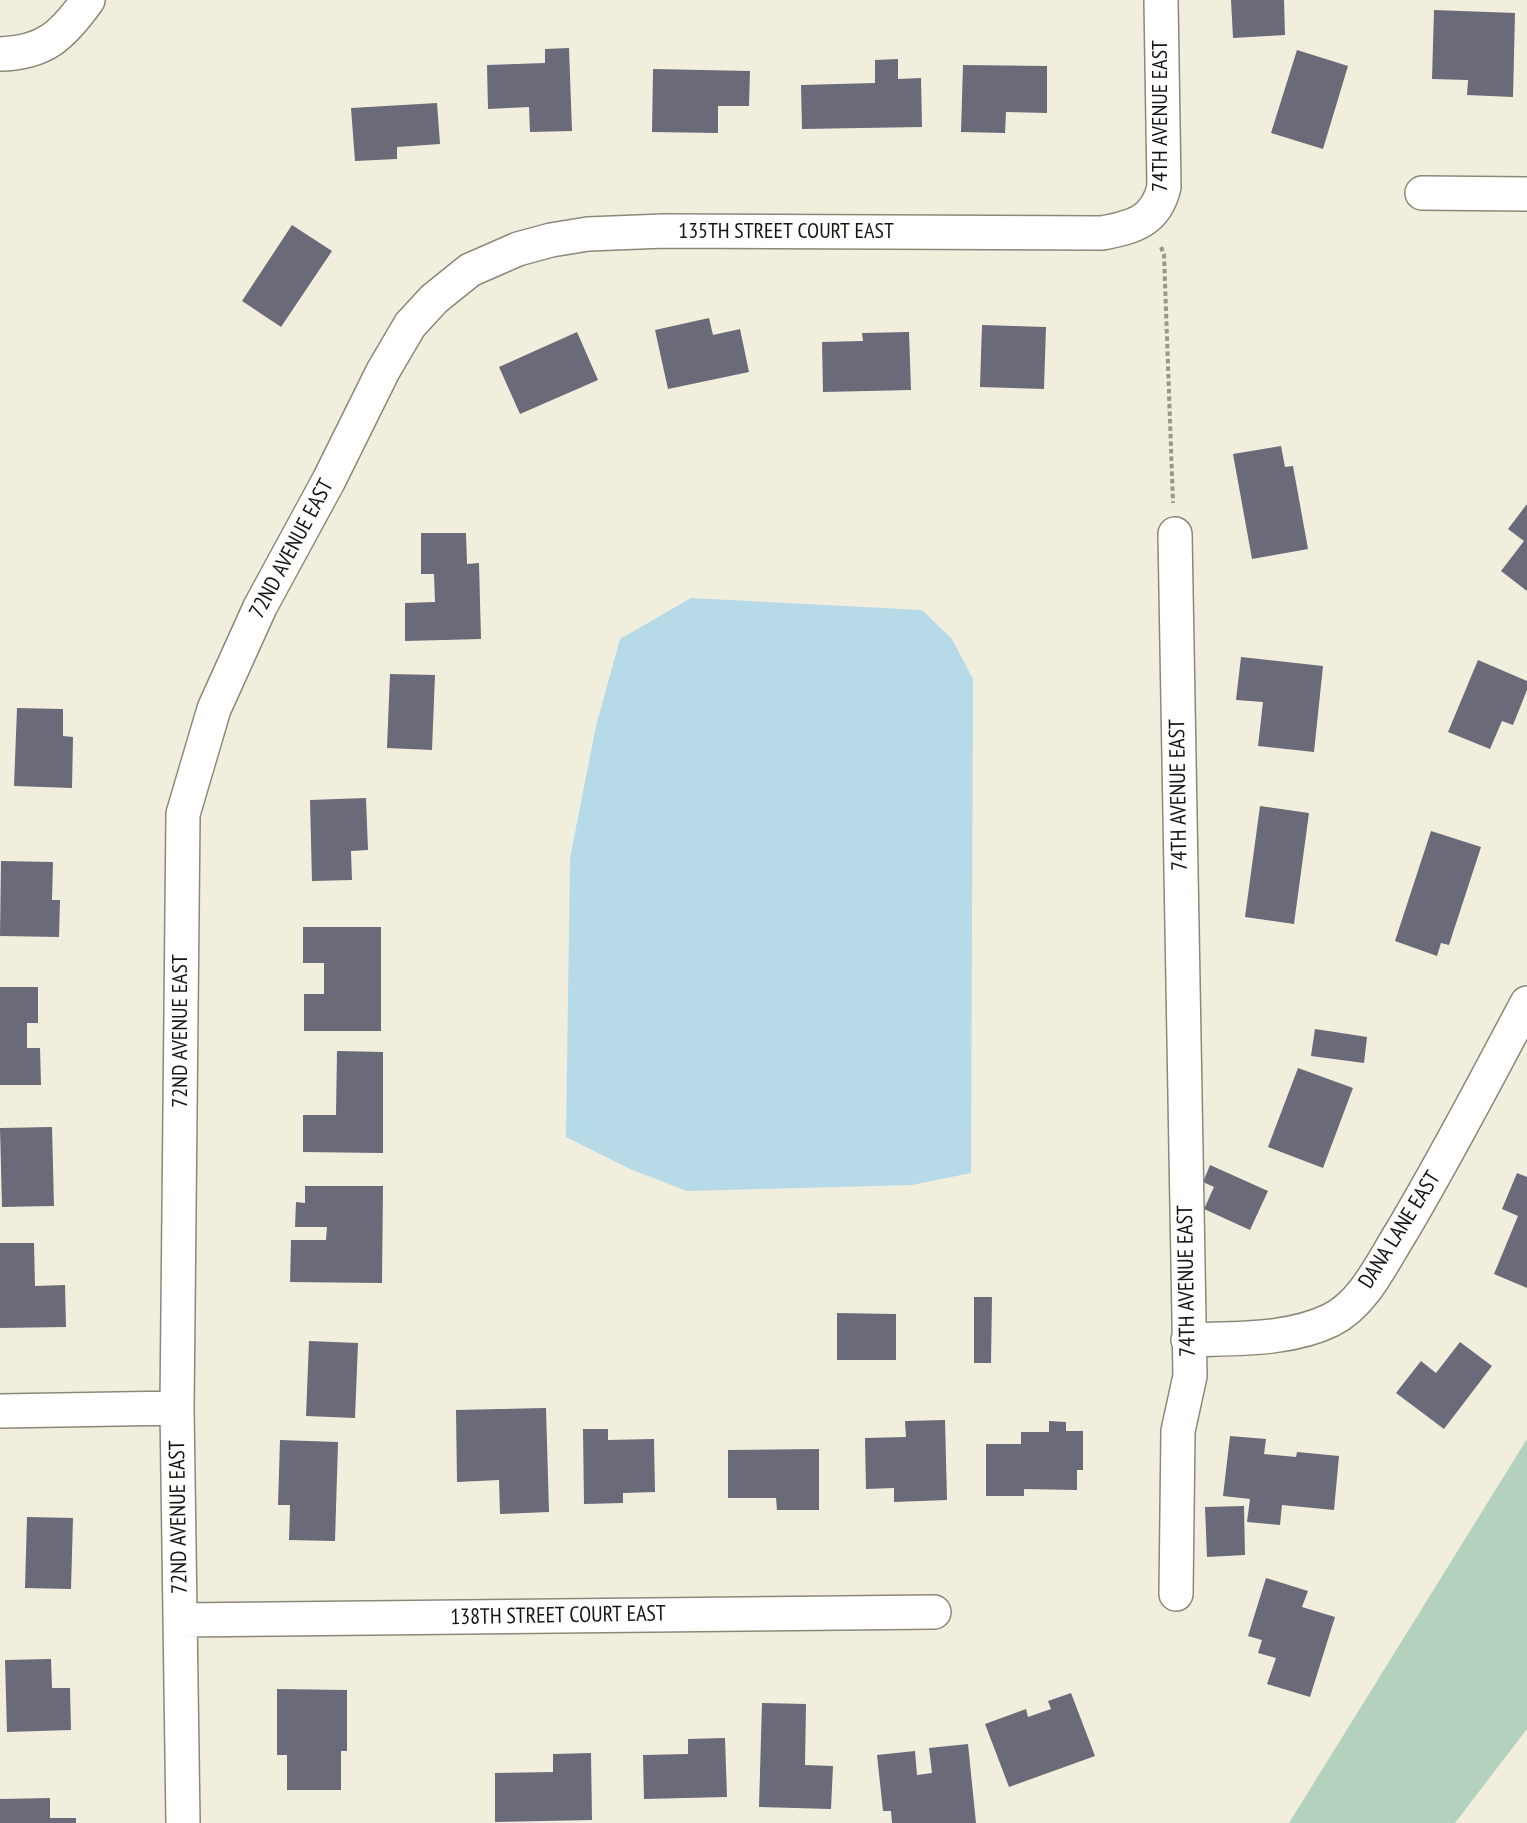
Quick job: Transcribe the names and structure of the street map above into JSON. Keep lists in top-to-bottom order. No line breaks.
{"streets":{"street":["74TH AVENUE EAST","135TH STREET COURT EAST","72ND AVENUE EAST","DANA LANE EAST","138TH STREET COURT EAST"]},"crossings":[["74TH AVENUE EAST","135TH STREET COURT EAST"],["74TH AVENUE EAST","DANA LANE EAST"],["135TH STREET COURT EAST","72ND AVENUE EAST"],["72ND AVENUE EAST","138TH STREET COURT EAST"]]}
